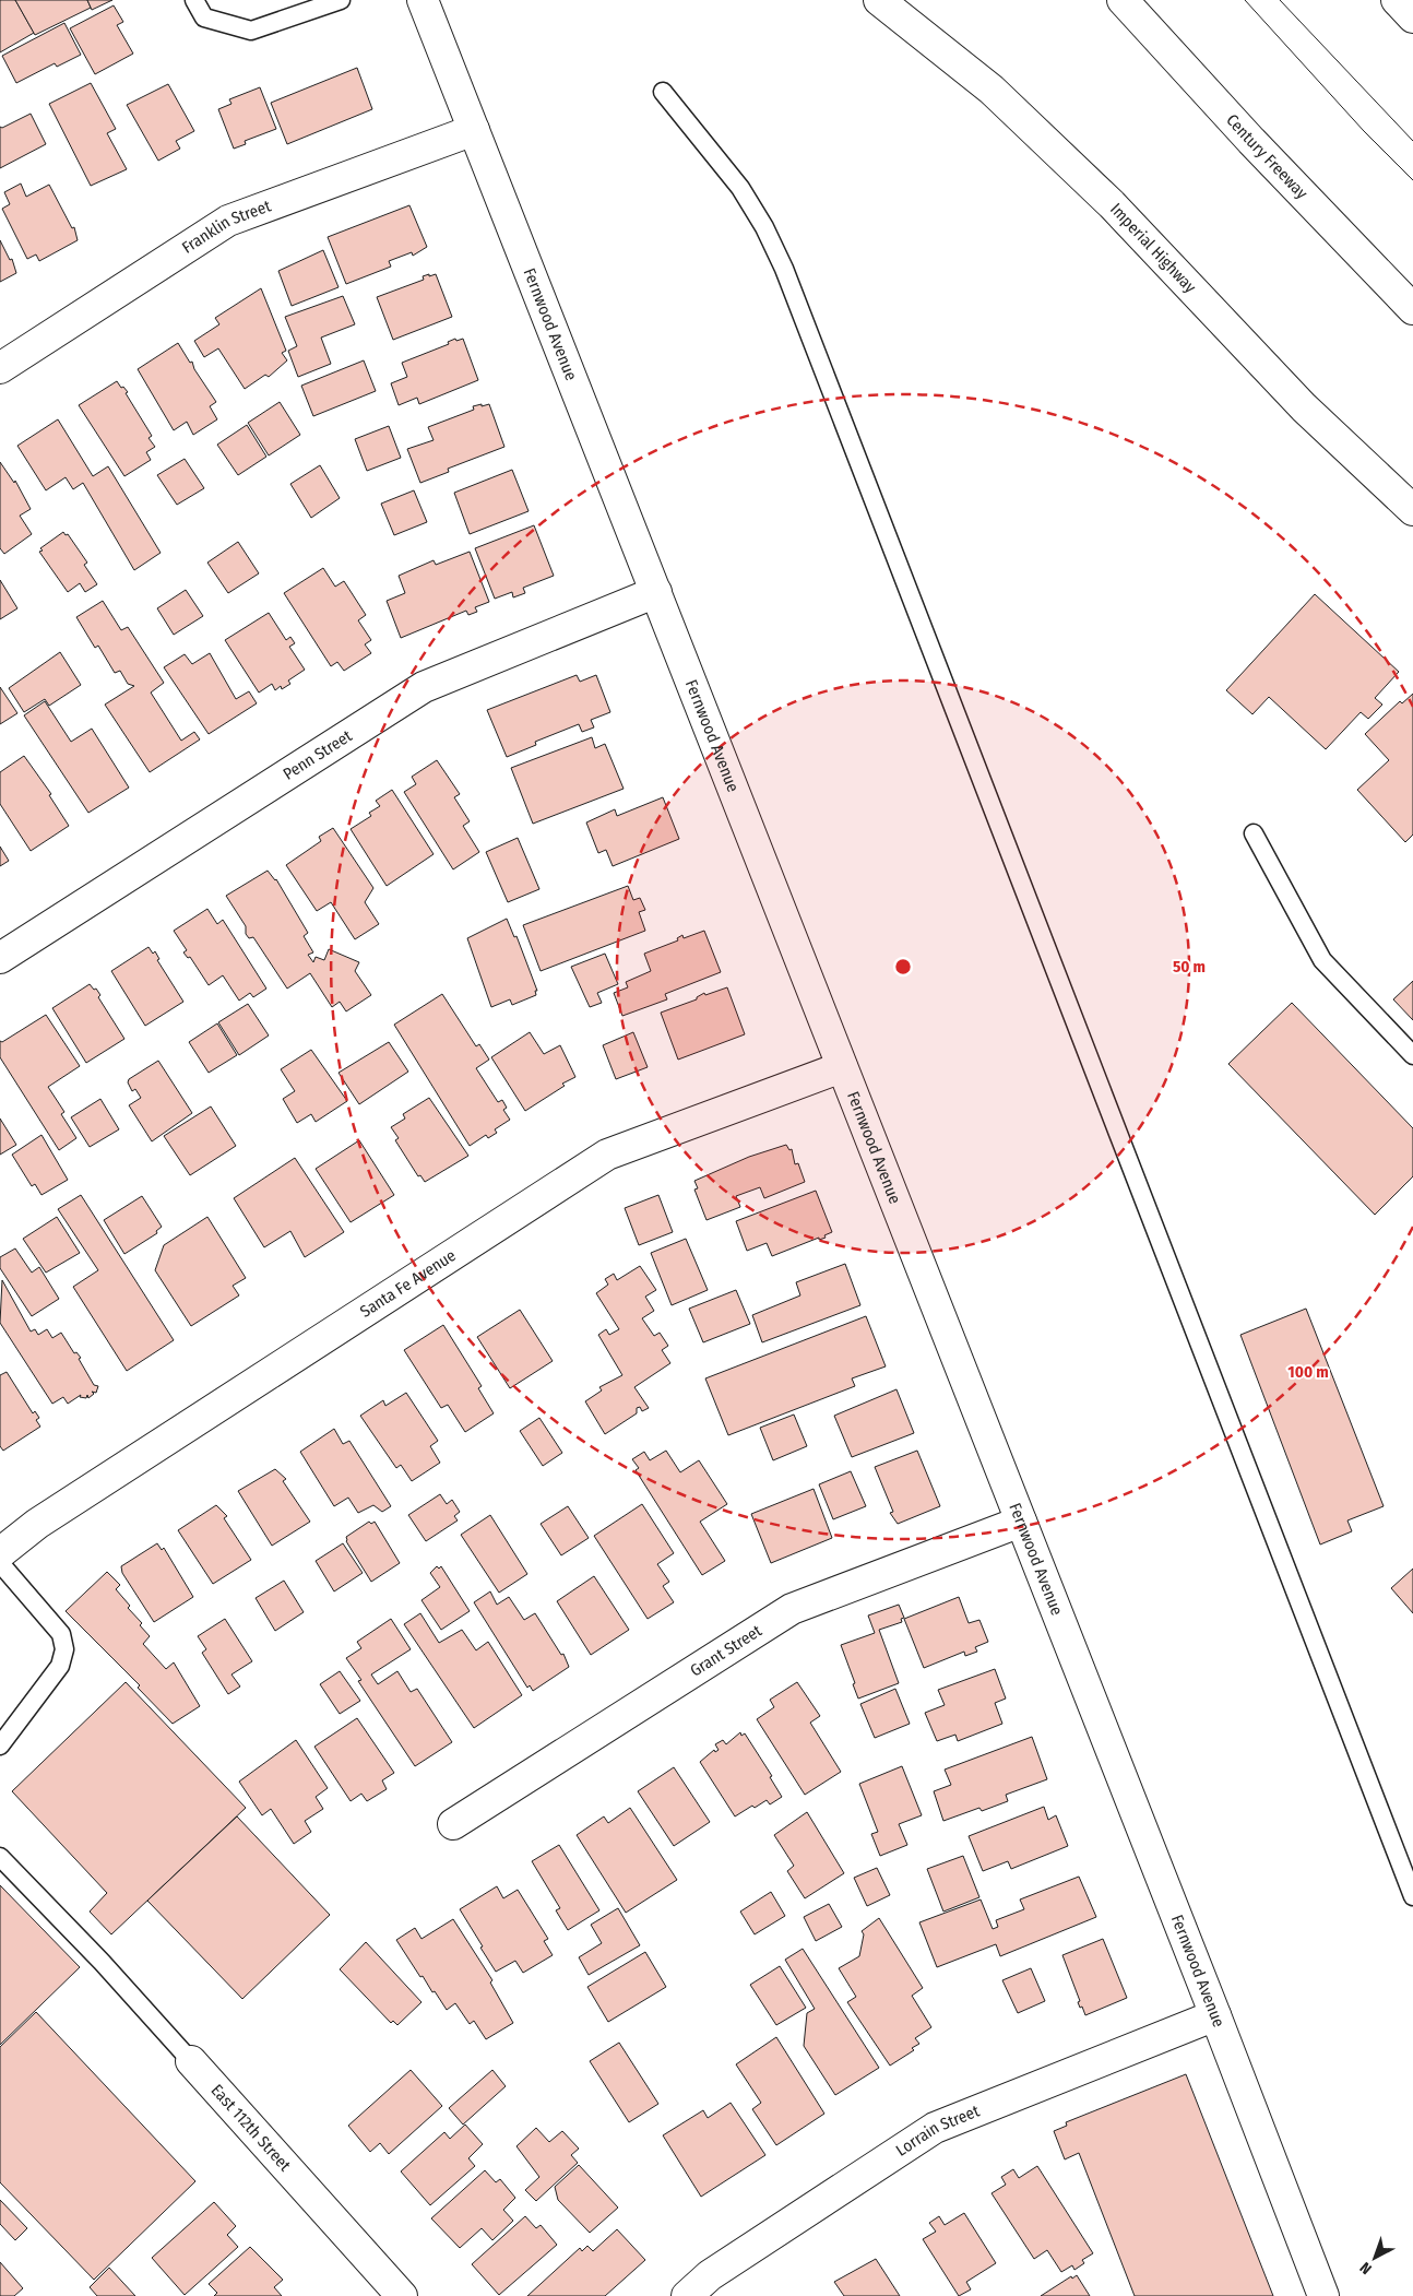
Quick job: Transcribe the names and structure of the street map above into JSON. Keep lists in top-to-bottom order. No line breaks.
{"streets":{"main road":["Century Freeway","Franklin Street","Imperial Highway","Fernwood Avenue","Penn Street","Santa Fe Avenue","Grant Street","East 112th Street","Lorrain Street"]},"crossings":[["Franklin Street","Fernwood Avenue"],["Fernwood Avenue","Penn Street"],["Fernwood Avenue","Santa Fe Avenue"],["Fernwood Avenue","Grant Street"],["Fernwood Avenue","Lorrain Street"]],"north":"bottom left","rings":["50 m","100 m"]}
